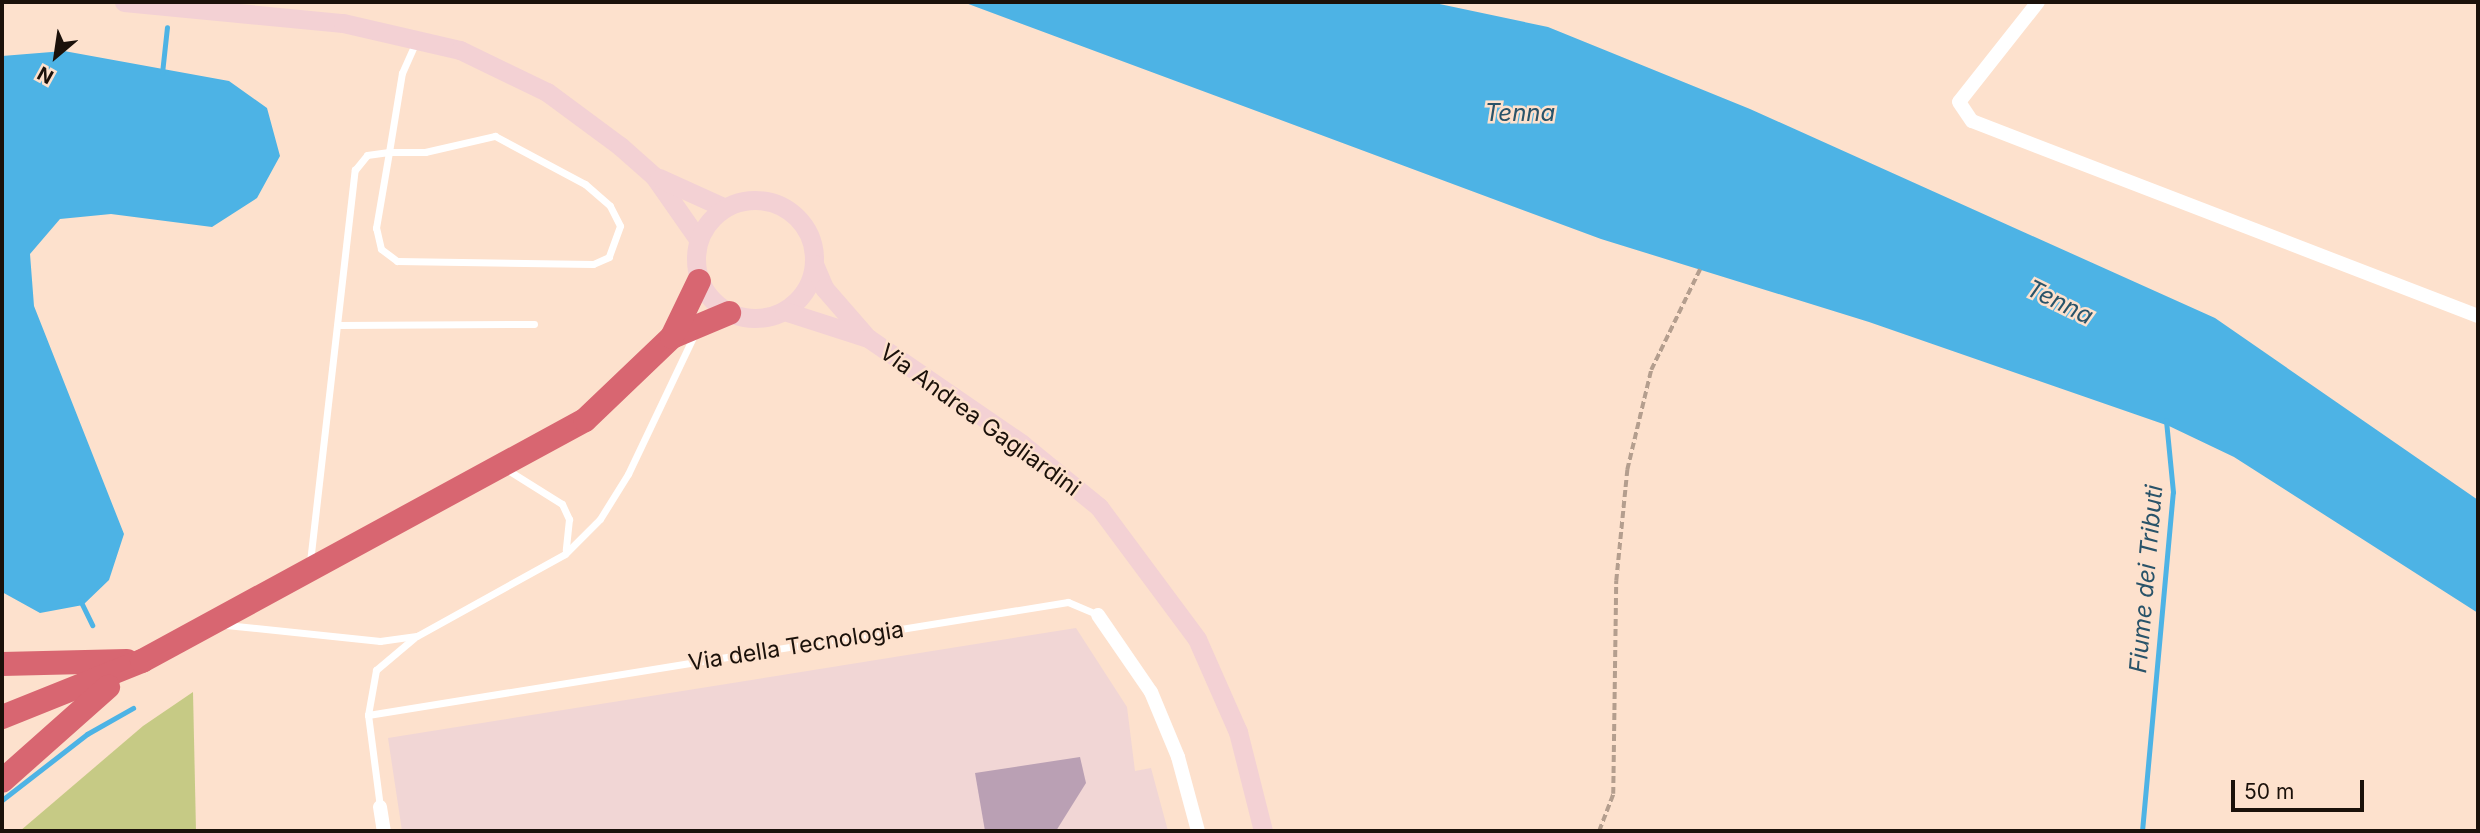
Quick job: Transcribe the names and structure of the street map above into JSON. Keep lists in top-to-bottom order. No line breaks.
{"streets":{"main road":["Via Andrea Gagliardini"],"street":["Via della Tecnologia"]},"water":["Tenna","Fiume dei Tributi"],"scale_bar":"50 m","north":"bottom left"}
